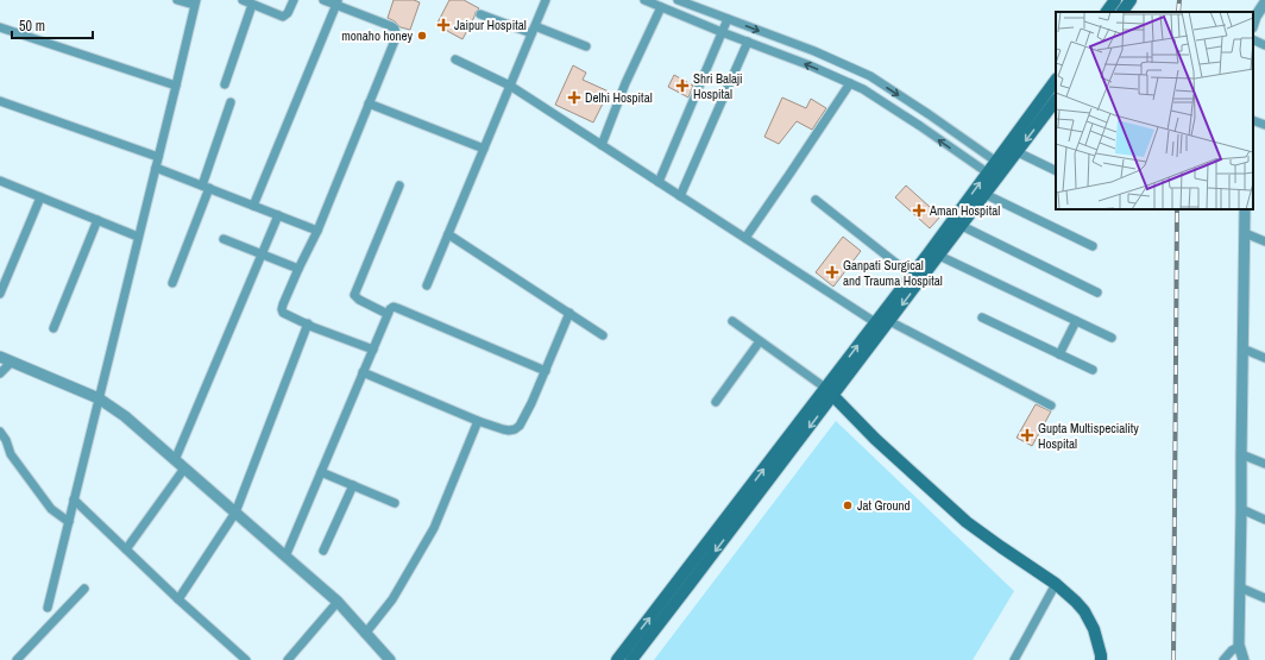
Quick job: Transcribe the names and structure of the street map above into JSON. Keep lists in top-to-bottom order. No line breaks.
{"places":{"health":["Jaipur Hospital","Shri Balaji Hospital","Delhi Hospital","Aman Hospital","Ganpati Surgical and Trauma Hospital","Gupta Multispeciality Hospital"],"other":["monaho honey","Jat Ground"]},"scale_bar":"50 m"}
